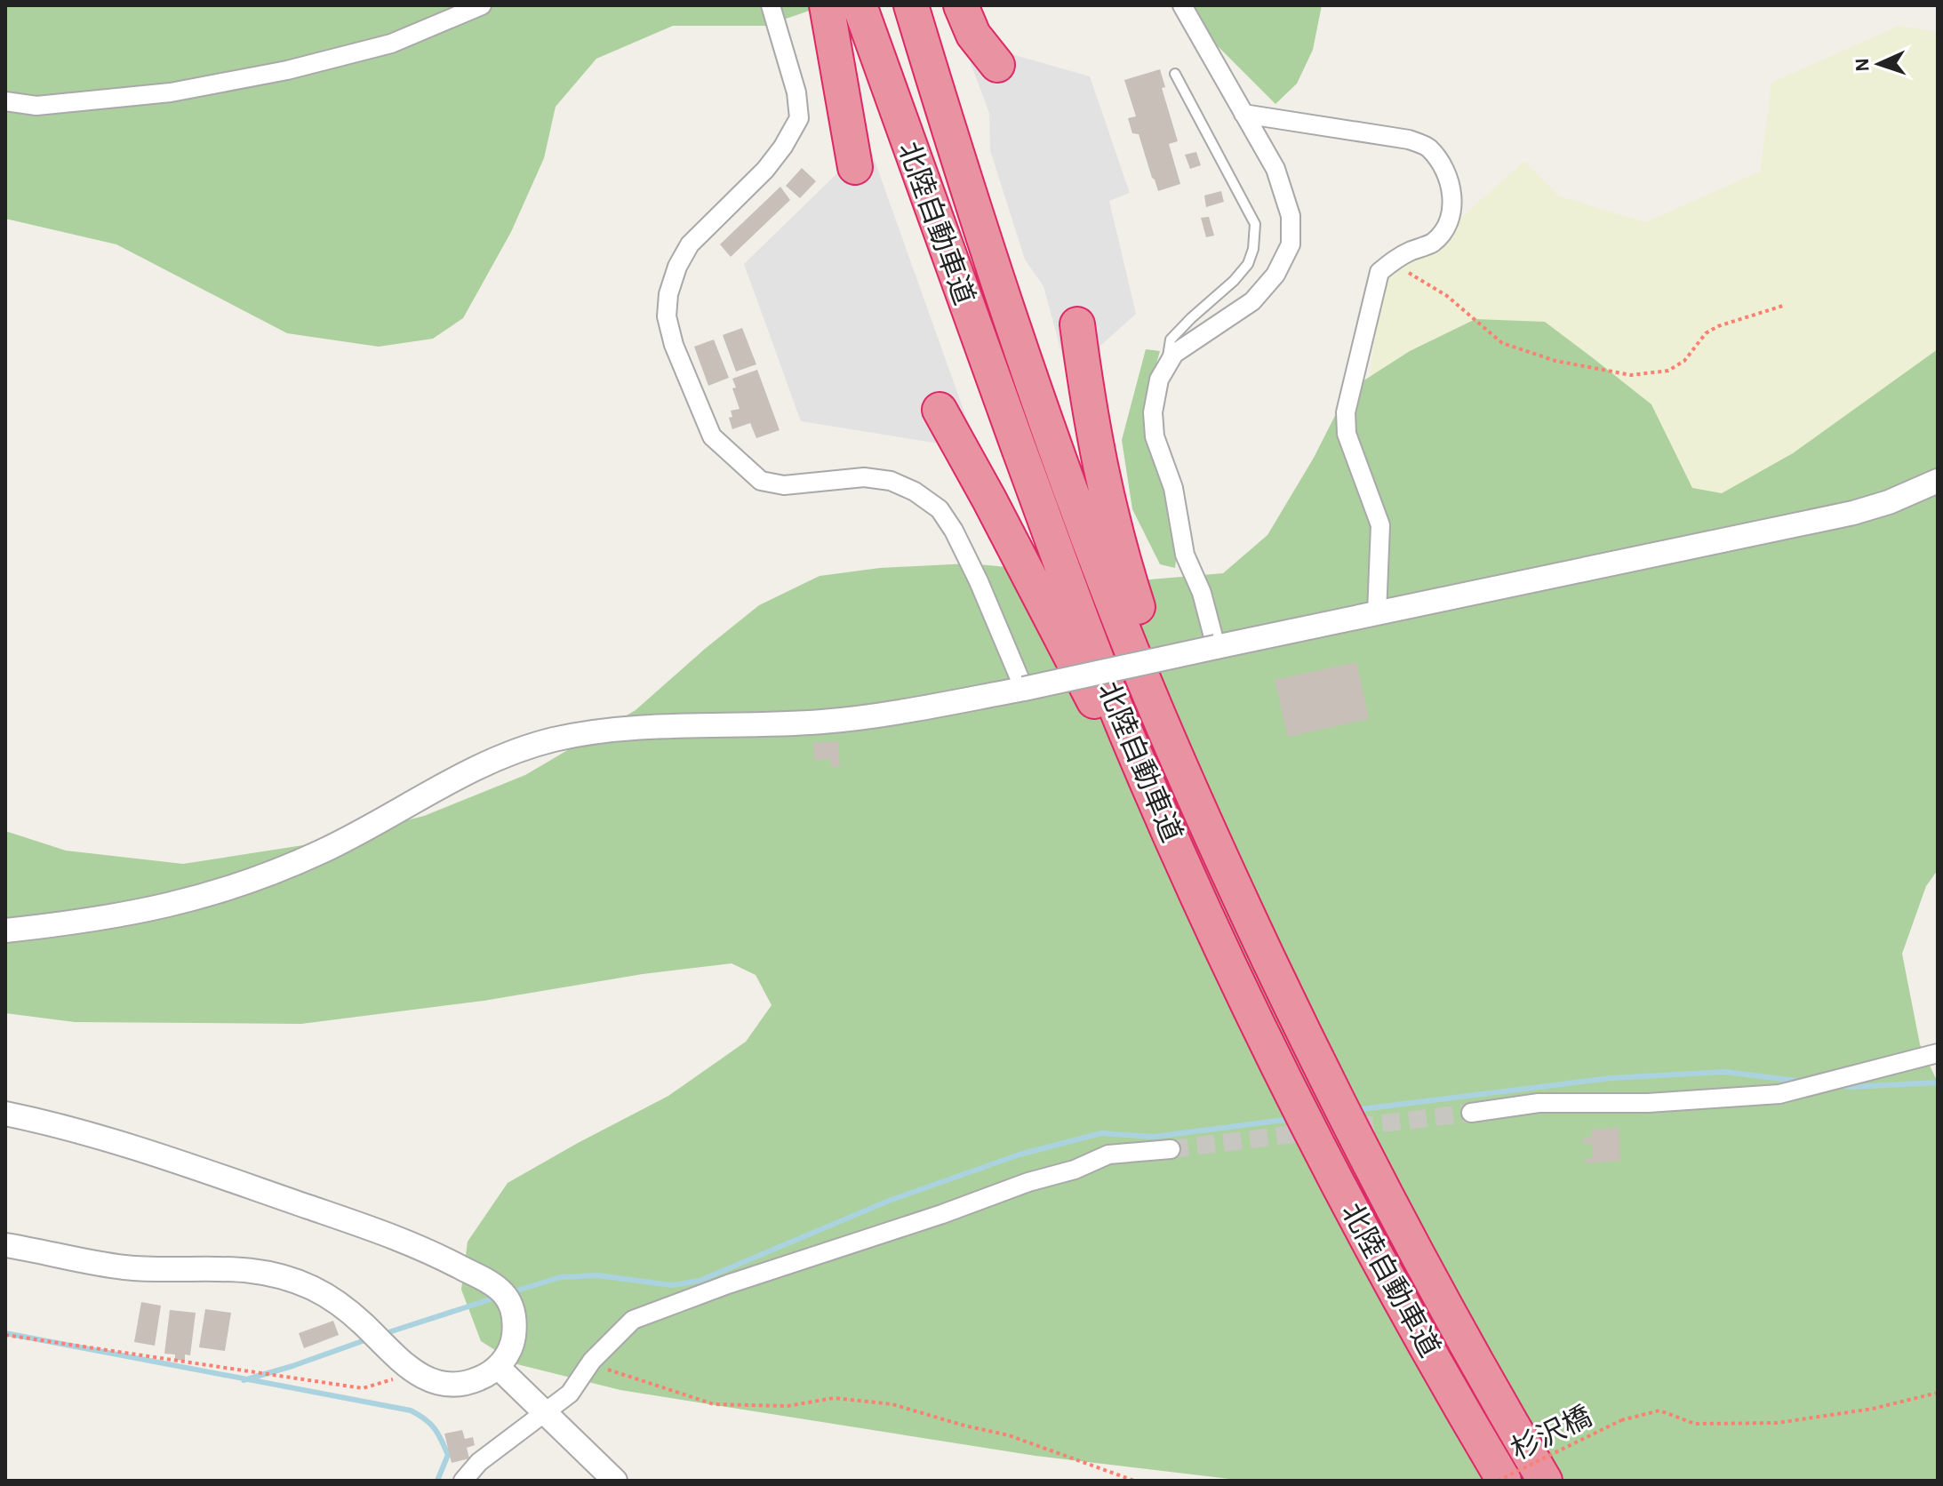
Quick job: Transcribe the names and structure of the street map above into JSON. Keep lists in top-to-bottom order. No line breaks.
{"streets":{"highway":["北陸自動車道"],"path":["杉沢橋"]},"north":"left"}
